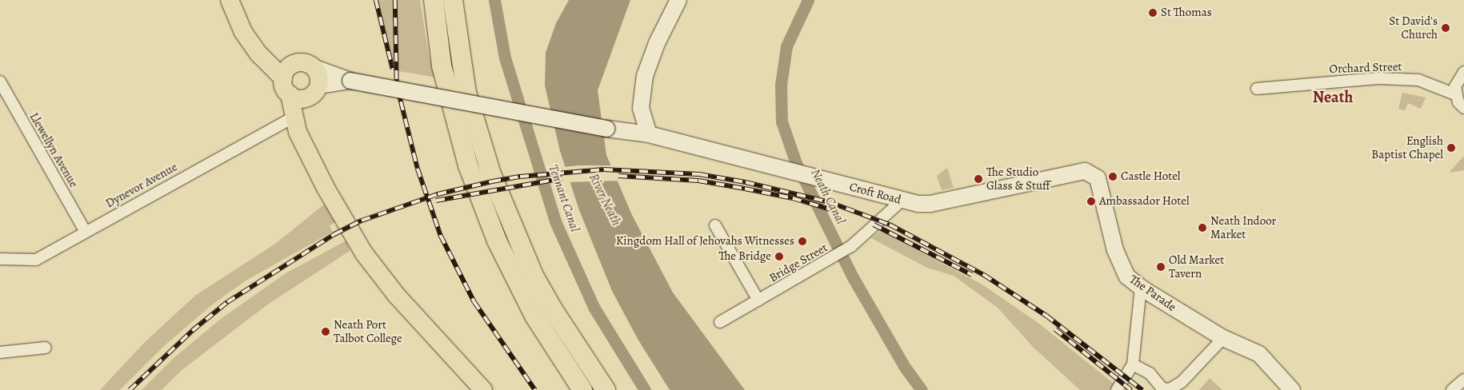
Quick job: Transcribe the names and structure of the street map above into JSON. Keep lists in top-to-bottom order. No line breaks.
{"streets":{"main road":["Croft Road","The Parade"],"street":["Orchard Street","Llewellyn Avenue","Dynevor Avenue","Bridge Street"]},"crossings":[["Llewellyn Avenue","Dynevor Avenue"],["Croft Road","Bridge Street"],["Croft Road","The Parade"]],"districts":["Neath"],"water":["Neath Canal","Tennant Canal","River Neath"],"places":["St Thomas","St David's Church","English Baptist Chapel","Castle Hotel","The Studio Glass & Stuff","Ambassador Hotel","Neath Indoor Market","Kingdom Hall of Jehovahs Witnesses","The Bridge","Old Market Tavern","Neath Port Talbot College"]}
